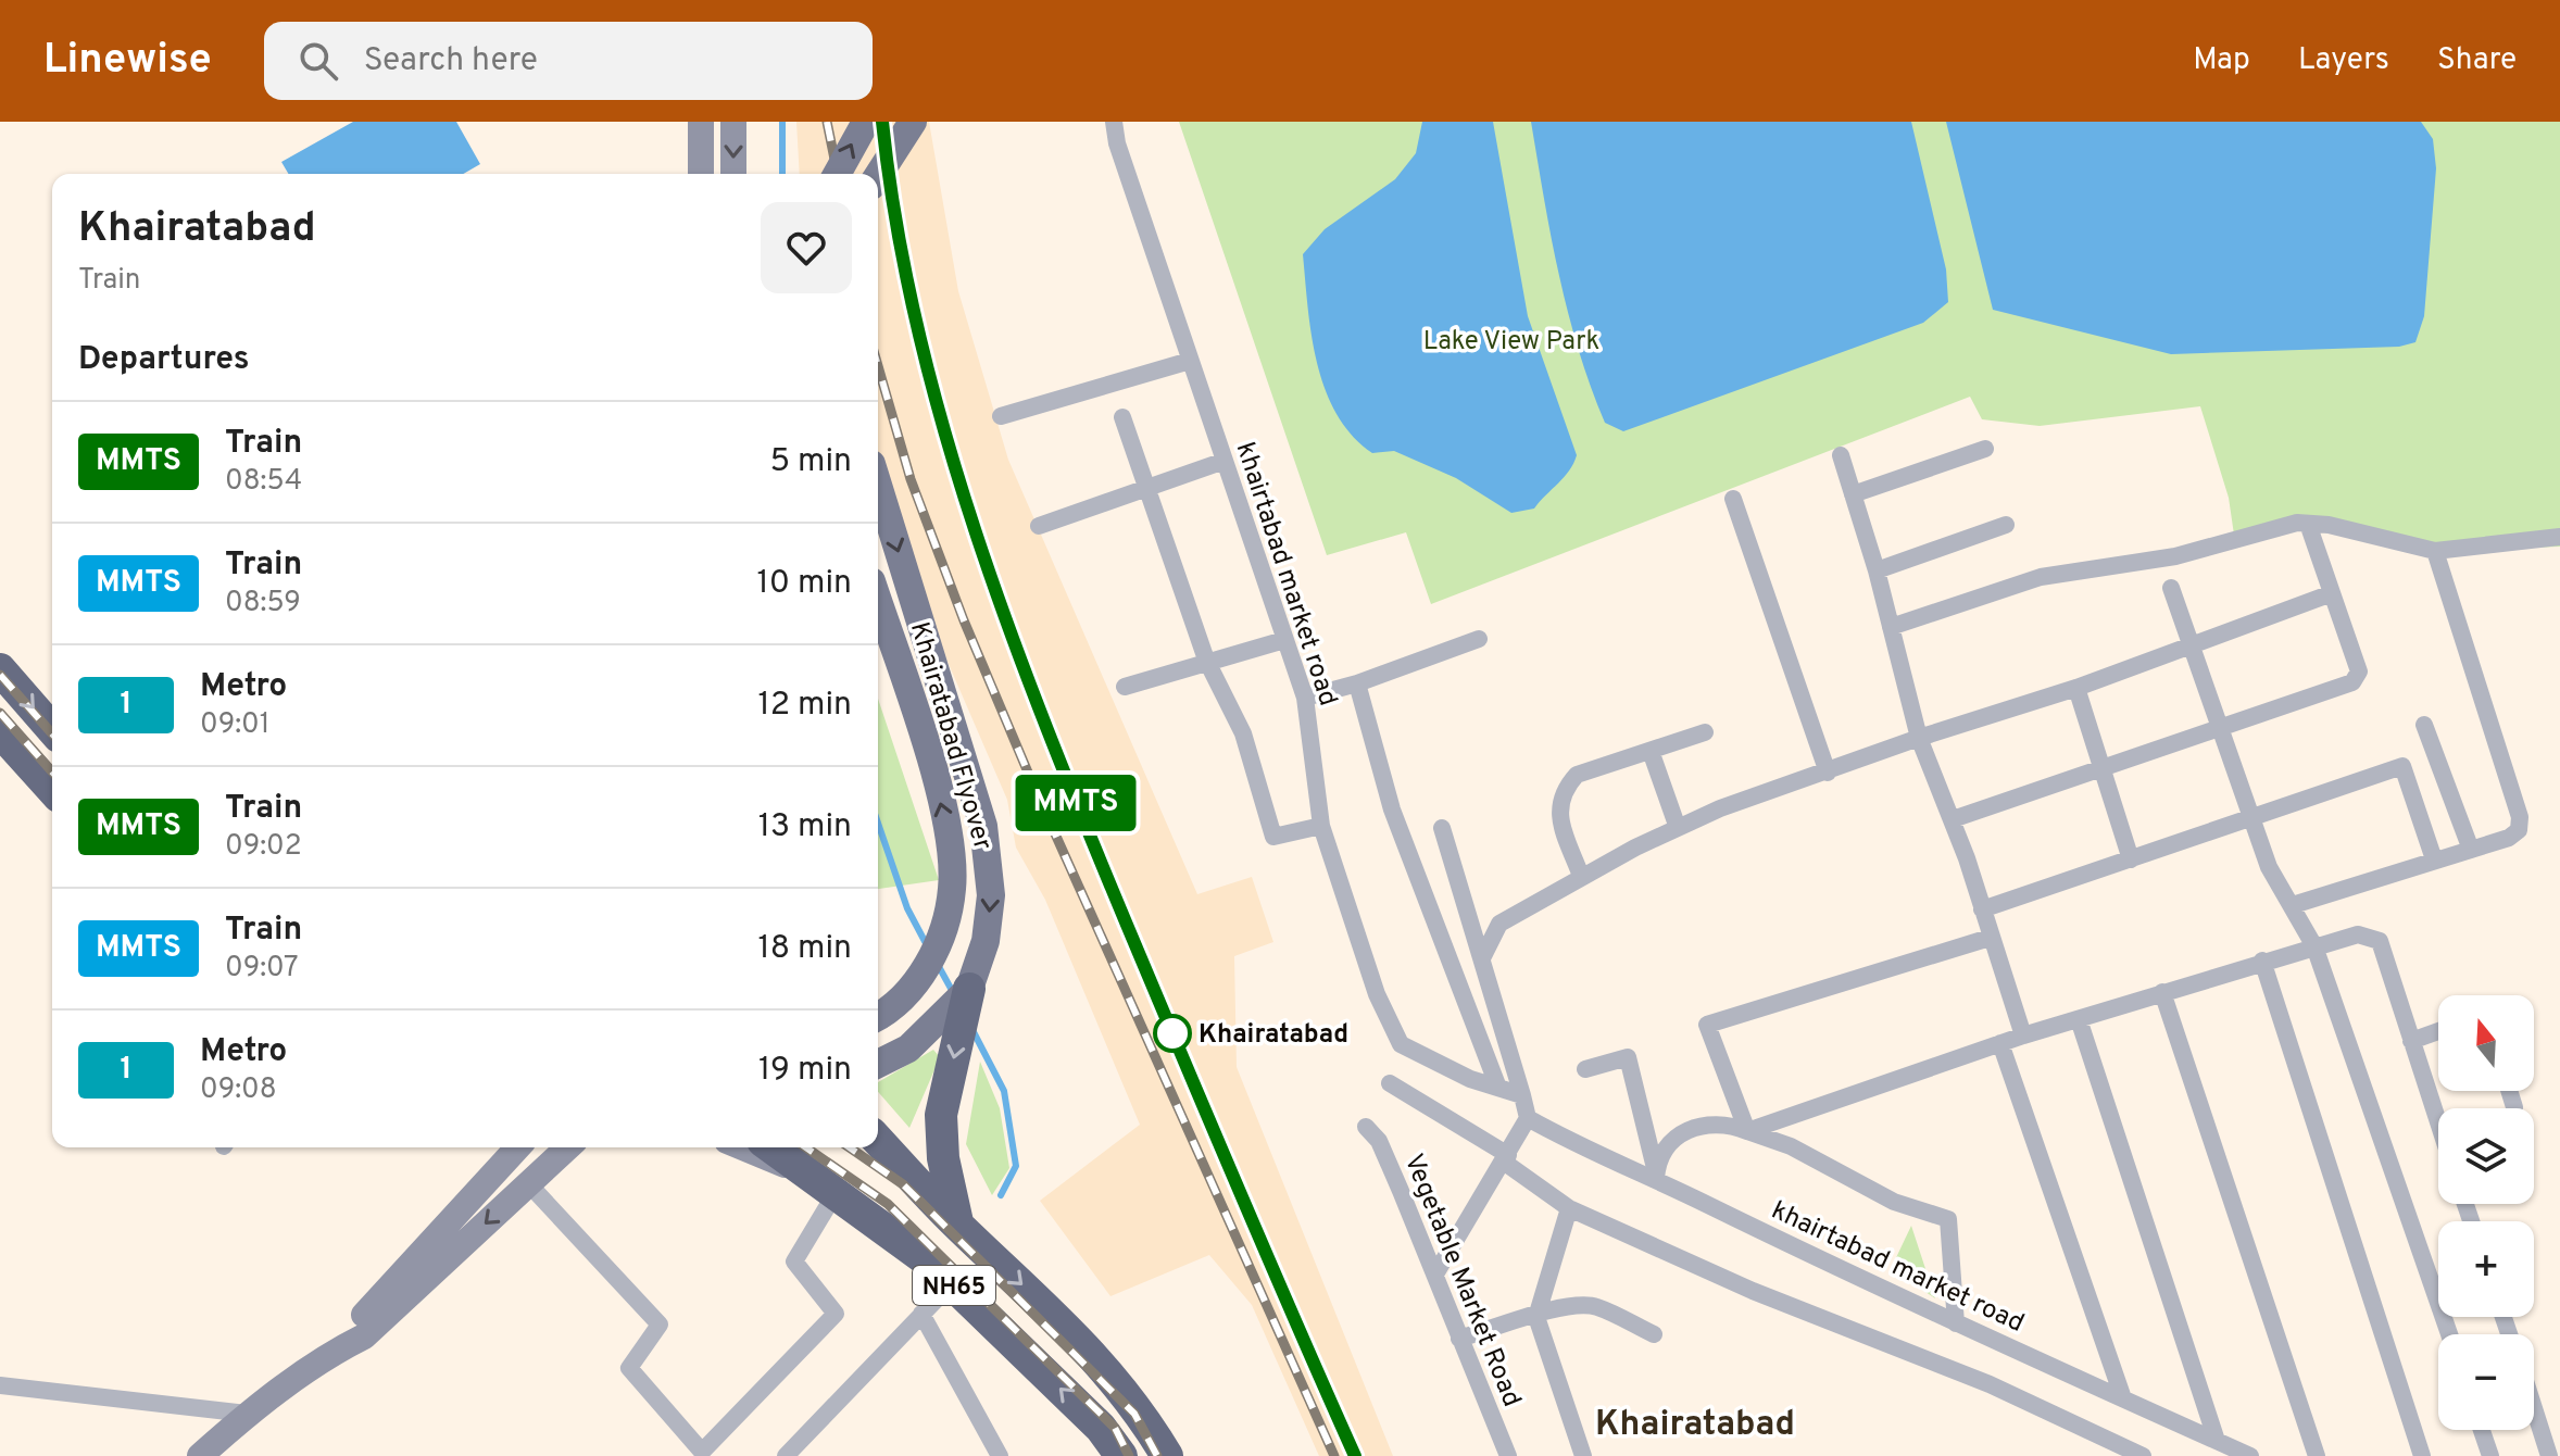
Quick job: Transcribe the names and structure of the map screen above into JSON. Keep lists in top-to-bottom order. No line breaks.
{"streets":{"highway":["NH65"],"main road":["Khairatabad Flyover"],"street":["khairtabad market road","Vegetable Market Road"]},"districts":["Khairatabad"],"parks":["Lake View Park"],"places":["Khairatabad"],"north":"top","page":{"header":"Linewise","search":"Search here","nav":["Map","Layers","Share"],"on_map":"MMTS","heading":[["Khairatabad","Train"],"Departures"],"list":[{"mark":"MMTS","name":"Train","note":"08:54","value":"5 min"},{"mark":"MMTS","name":"Train","note":"08:59","value":"10 min"},{"mark":"1","name":"Metro","note":"09:01","value":"12 min"},{"mark":"MMTS","name":"Train","note":"09:02","value":"13 min"},{"mark":"MMTS","name":"Train","note":"09:07","value":"18 min"},{"mark":"1","name":"Metro","note":"09:08","value":"19 min"}],"map_buttons":["+","−"]}}
